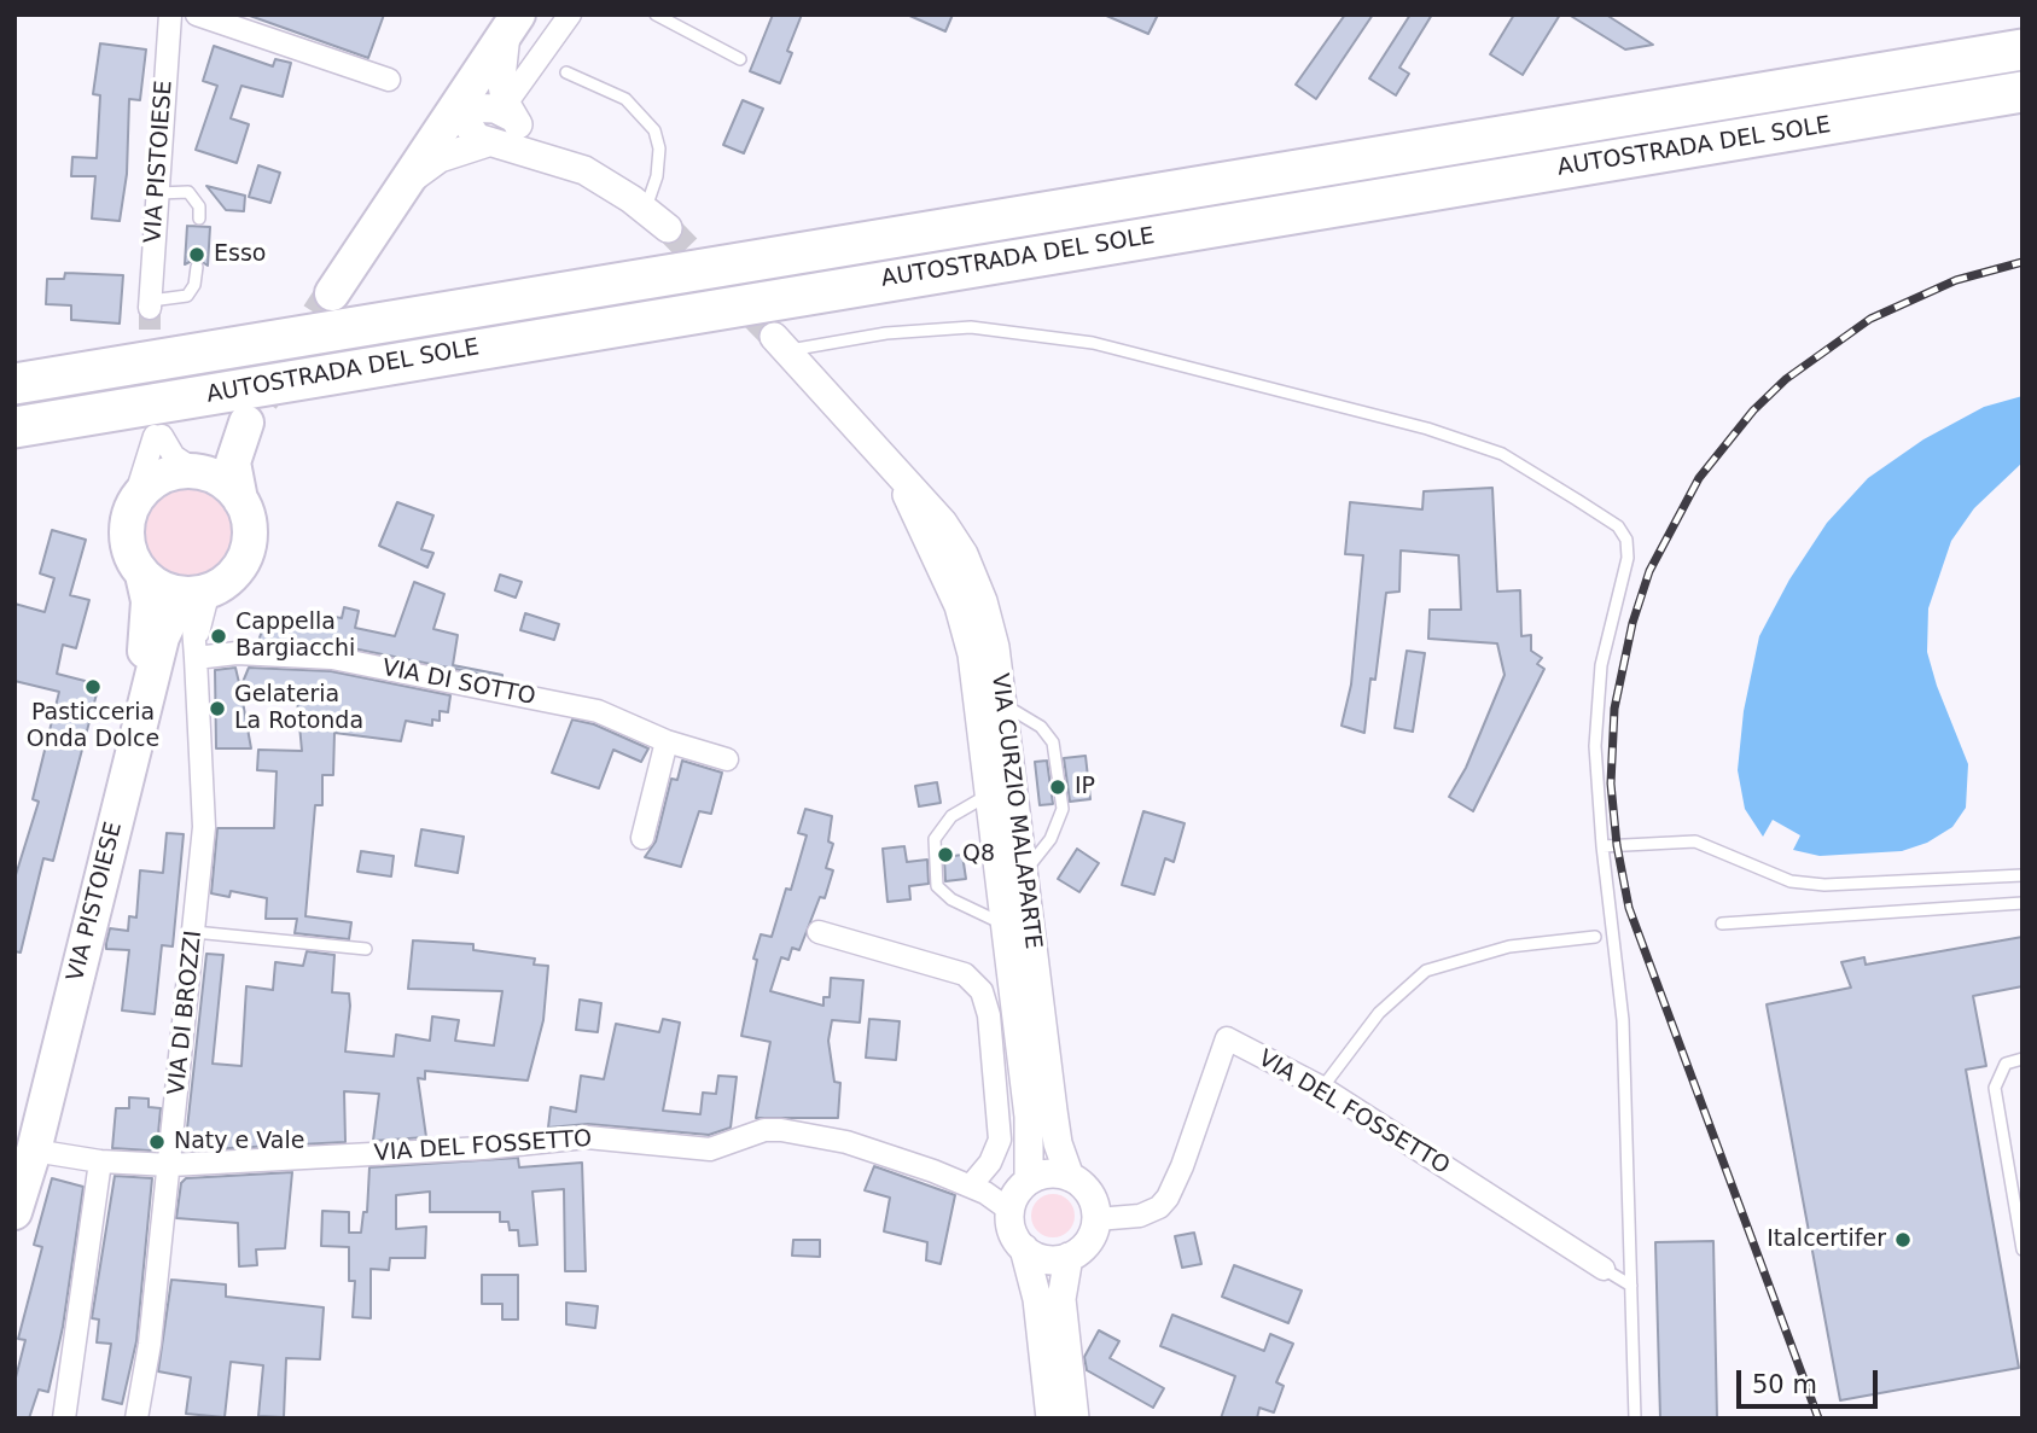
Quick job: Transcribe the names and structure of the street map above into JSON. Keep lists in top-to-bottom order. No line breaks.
{"streets":{"highway":["AUTOSTRADA DEL SOLE"],"main road":["VIA PISTOIESE"],"street":["VIA DI SOTTO","VIA CURZIO MALAPARTE","VIA DI BROZZI","VIA DEL FOSSETTO"]},"crossings":[["VIA PISTOIESE","VIA DI BROZZI"],["VIA PISTOIESE","VIA DEL FOSSETTO"],["VIA DI SOTTO","VIA DI BROZZI"],["VIA CURZIO MALAPARTE","VIA DEL FOSSETTO"],["VIA DI BROZZI","VIA DEL FOSSETTO"]],"places":["Esso","Cappella Bargiacchi","Pasticceria Onda Dolce","Gelateria La Rotonda","IP","Q8","Naty e Vale","Italcertifer"],"scale_bar":"50 m"}
